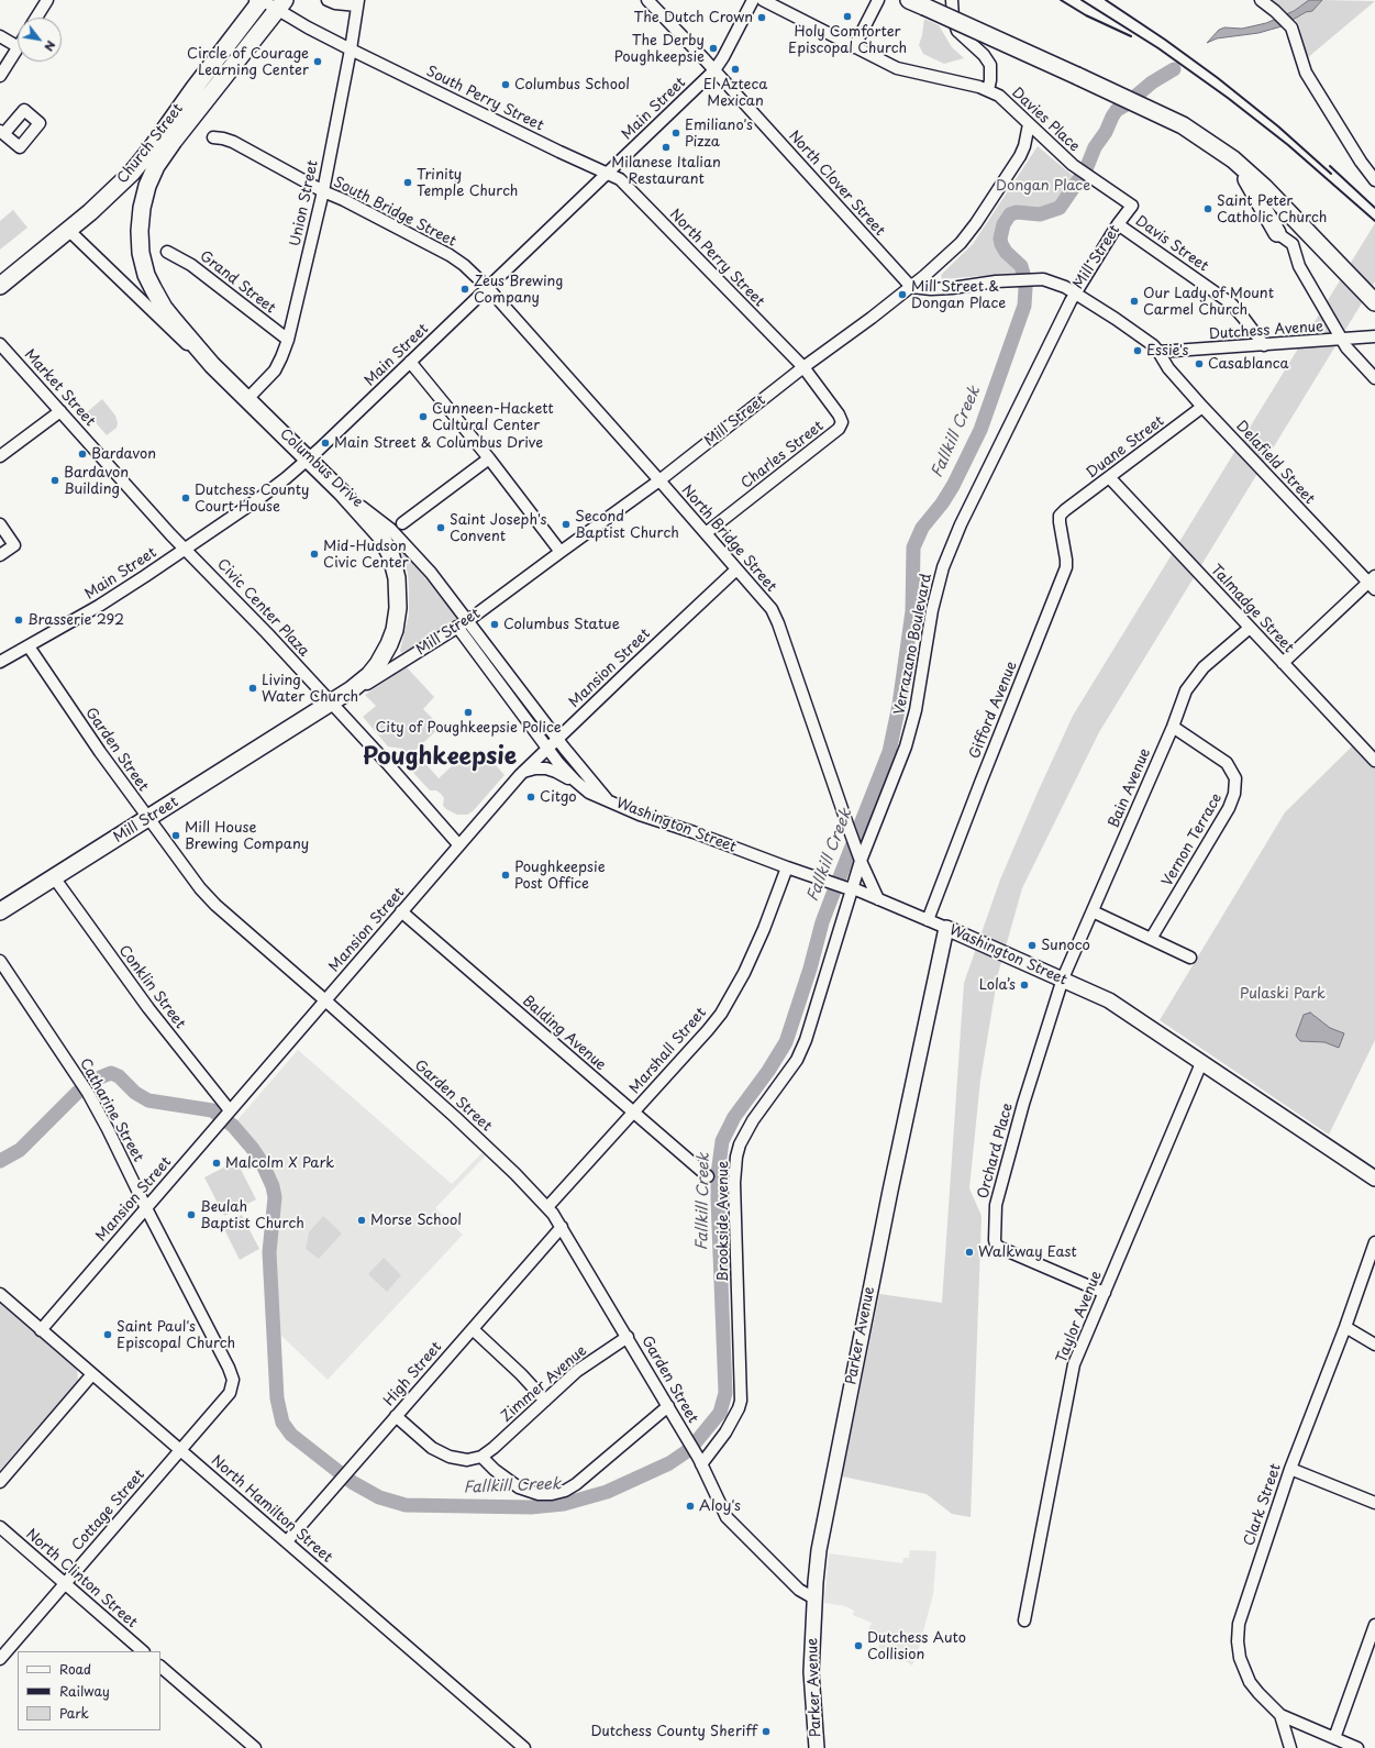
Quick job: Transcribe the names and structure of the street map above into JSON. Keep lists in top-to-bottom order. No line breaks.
{"streets":{"highway":["Church Street","Mill Street","Columbus Drive"],"main road":["Washington Street","Parker Avenue"],"street":["South Perry Street","Main Street","Davies Place","North Clover Street","Union Street","South Bridge Street","Davis Street","North Perry Street","Grand Street","Dutchess Avenue","Market Street","Duane Street","Charles Street","Delafield Street","North Bridge Street","Civic Center Plaza","Talmadge Street","Verrazano Boulevard","Mansion Street","Gifford Avenue","Garden Street","Bain Avenue","Vernon Terrace","Conklin Street","Balding Avenue","Marshall Street","Catharine Street","Orchard Place","Brookside Avenue","Taylor Avenue","High Street","Zimmer Avenue","Clark Street","North Hamilton Street","Cottage Street","North Clinton Street"]},"crossings":[["South Perry Street","Main Street"],["South Perry Street","Church Street"],["South Perry Street","Union Street"],["South Perry Street","North Perry Street"],["Main Street","North Clover Street"],["Main Street","South Bridge Street"],["Main Street","North Perry Street"],["Main Street","Market Street"],["Main Street","Columbus Drive"],["Main Street","North Bridge Street"],["Main Street","Civic Center Plaza"],["Main Street","Garden Street"],["Davies Place","Mill Street"],["Church Street","Columbus Drive"],["North Clover Street","Mill Street"],["Union Street","South Bridge Street"],["Union Street","Grand Street"],["Union Street","Columbus Drive"],["South Bridge Street","North Bridge Street"],["Davis Street","Mill Street"],["Davis Street","Dutchess Avenue"],["Mill Street","North Perry Street"],["Mill Street","Charles Street"],["Mill Street","Delafield Street"],["Mill Street","Columbus Drive"],["Mill Street","North Bridge Street"],["Mill Street","Civic Center Plaza"],["Mill Street","Verrazano Boulevard"],["Mill Street","Garden Street"],["Mill Street","Conklin Street"],["North Perry Street","Charles Street"],["Dutchess Avenue","Delafield Street"],["Market Street","Civic Center Plaza"],["Duane Street","Delafield Street"],["Duane Street","Talmadge Street"],["Duane Street","Gifford Avenue"],["Charles Street","North Bridge Street"],["Delafield Street","Verrazano Boulevard"],["Columbus Drive","Mansion Street"],["Columbus Drive","Washington Street"],["North Bridge Street","Verrazano Boulevard"],["North Bridge Street","Mansion Street"],["North Bridge Street","Washington Street"],["Civic Center Plaza","Mansion Street"],["Talmadge Street","Bain Avenue"],["Verrazano Boulevard","Washington Street"],["Verrazano Boulevard","Brookside Avenue"],["Mansion Street","Garden Street"],["Mansion Street","Washington Street"],["Mansion Street","Conklin Street"],["Mansion Street","Balding Avenue"],["Mansion Street","Catharine Street"],["Mansion Street","North Hamilton Street"],["Gifford Avenue","Washington Street"],["Garden Street","Marshall Street"],["Garden Street","Brookside Avenue"],["Garden Street","Parker Avenue"],["Garden Street","High Street"],["Garden Street","Zimmer Avenue"],["Bain Avenue","Washington Street"],["Bain Avenue","Vernon Terrace"],["Bain Avenue","Orchard Place"],["Washington Street","Marshall Street"],["Washington Street","Orchard Place"],["Washington Street","Brookside Avenue"],["Washington Street","Taylor Avenue"],["Washington Street","Parker Avenue"],["Balding Avenue","Marshall Street"],["Catharine Street","Cottage Street"],["Orchard Place","Taylor Avenue"],["High Street","North Hamilton Street"],["North Hamilton Street","Cottage Street"],["Cottage Street","North Clinton Street"]],"districts":["Poughkeepsie"],"water":["Fallkill Creek"],"parks":["Dongan Place","Pulaski Park"],"places":["Holy Comforter Episcopal Church","The Dutch Crown","The Derby Poughkeepsie","Circle of Courage Learning Center","El Azteca Mexican","Columbus School","Emiliano's Pizza","Milanese Italian Restaurant","Trinity Temple Church","Saint Peter Catholic Church","Zeus Brewing Company","Mill Street & Dongan Place","Our Lady of Mount Carmel Church","Essie's","Casablanca","Cunneen-Hackett Cultural Center","Main Street & Columbus Drive","Bardavon","Bardavon Building","Dutchess County Court House","Second Baptist Church","Saint Joseph's Convent","Mid-Hudson Civic Center","Brasserie 292","Columbus Statue","Living Water Church","City of Poughkeepsie Police","Citgo","Mill House Brewing Company","Poughkeepsie Post Office","Sunoco","Lola’s","Malcolm X Park","Beulah Baptist Church","Morse School","Walkway East","Saint Paul's Episcopal Church","Aloy's","Dutchess Auto Collision","Dutchess County Sheriff"],"legend":["Road","Railway","Park"],"north":"bottom right"}
